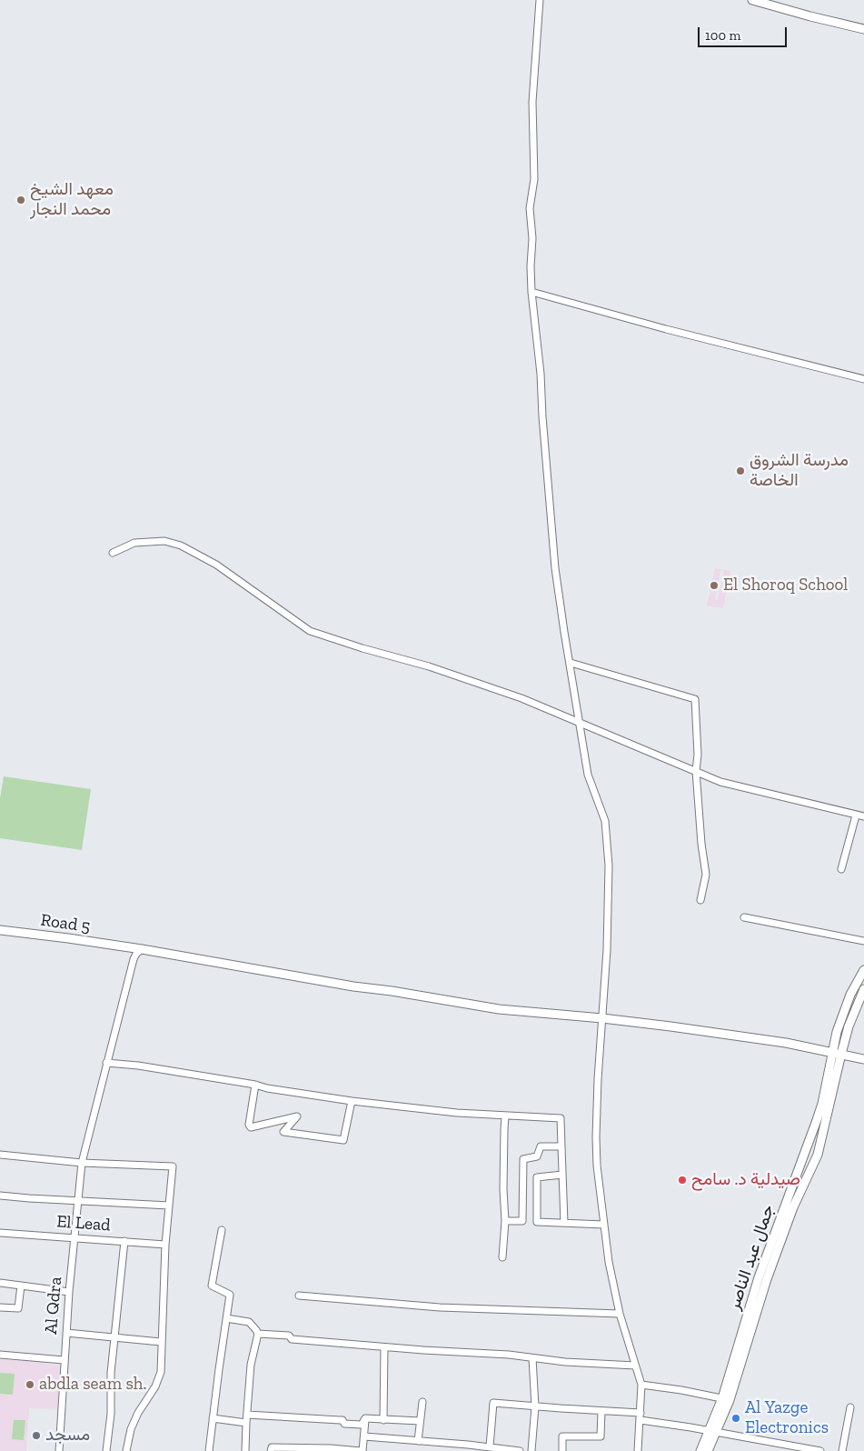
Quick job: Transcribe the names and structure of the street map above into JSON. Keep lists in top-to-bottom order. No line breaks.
{"streets":{"main road":["Road 5","جمال عبد الناصر"],"street":["El Lead","Al Qdra"]},"crossings":[["Road 5","جمال عبد الناصر"],["Road 5","Al Qdra"],["El Lead","Al Qdra"]],"places":["معهد الشيخ محمد النجار","مدرسة الشروق الخاصة","El Shoroq School","صيدلية د. سامح","abdla seam sh.","Al Yazge Electronics","مسجد"],"scale_bar":"100 m"}
